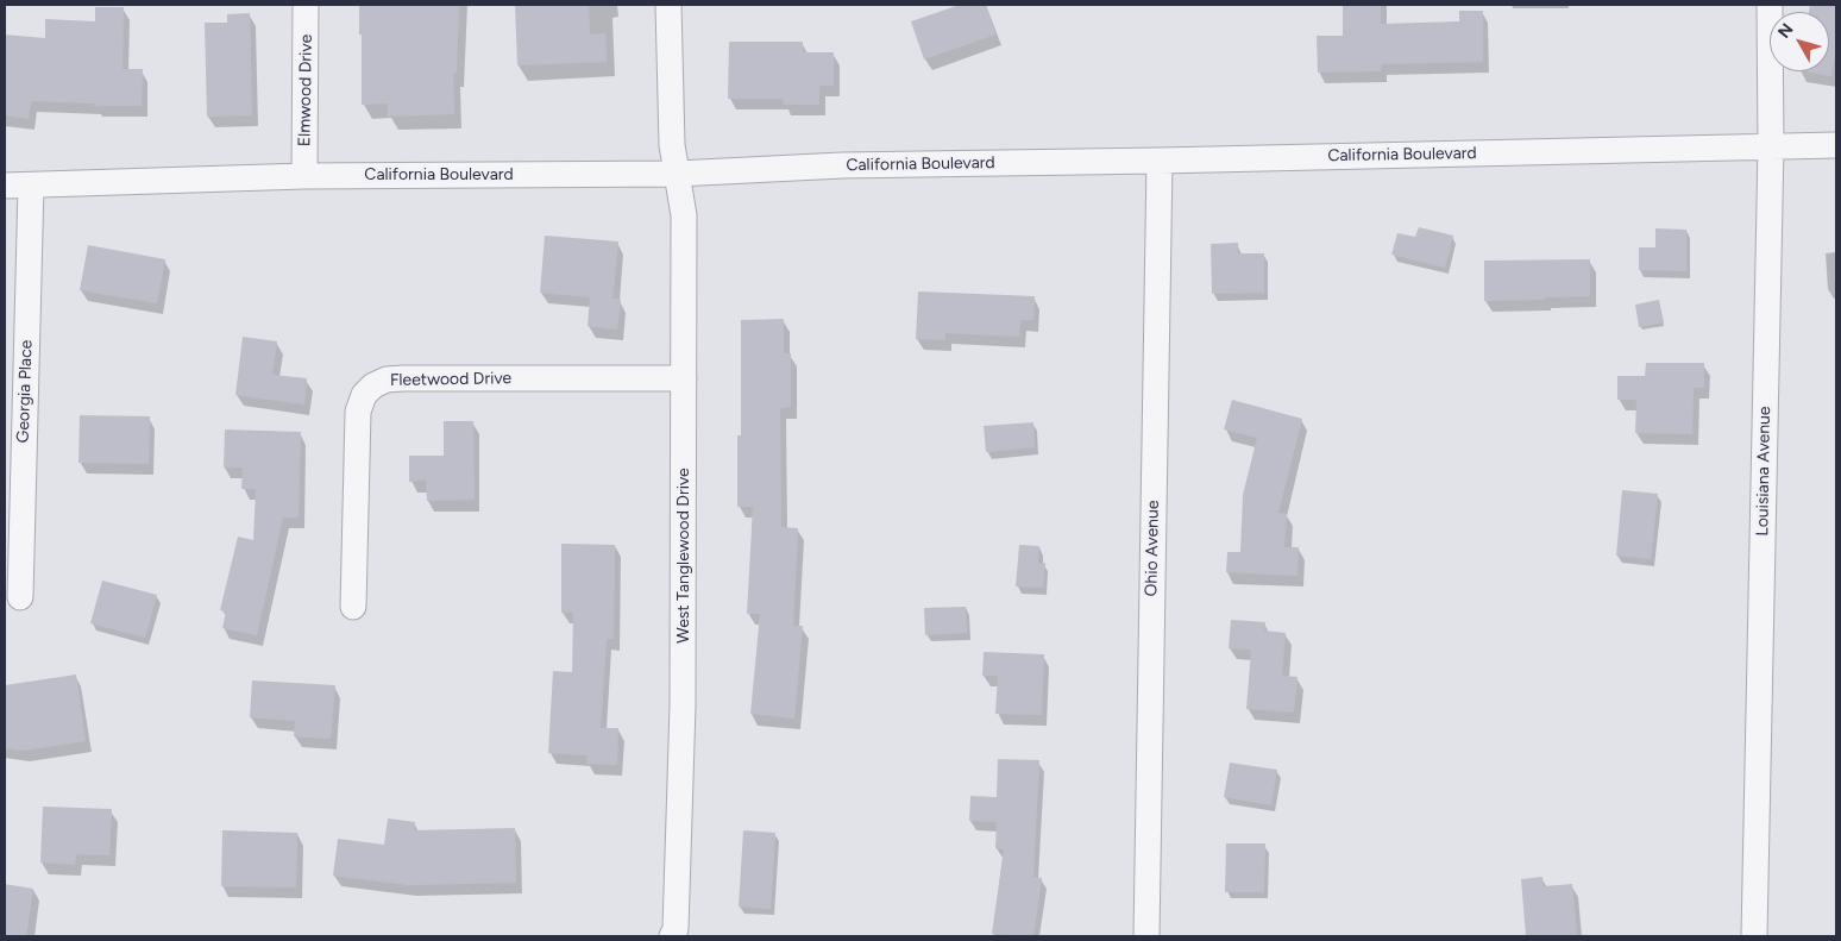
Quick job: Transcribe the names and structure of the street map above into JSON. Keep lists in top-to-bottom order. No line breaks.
{"streets":{"street":["Elmwood Drive","California Boulevard","Fleetwood Drive","Georgia Place","Louisiana Avenue","Ohio Avenue","West Tanglewood Drive"]},"crossings":[["Elmwood Drive","California Boulevard"],["California Boulevard","Georgia Place"],["California Boulevard","Louisiana Avenue"],["California Boulevard","Ohio Avenue"],["California Boulevard","West Tanglewood Drive"],["Fleetwood Drive","West Tanglewood Drive"]],"north":"top left"}
